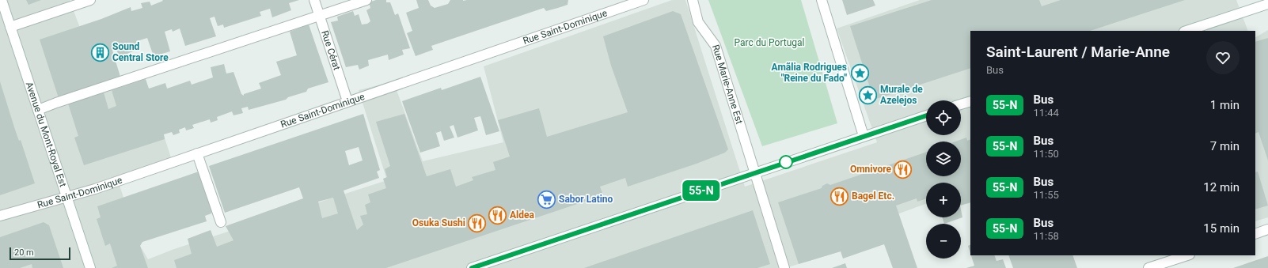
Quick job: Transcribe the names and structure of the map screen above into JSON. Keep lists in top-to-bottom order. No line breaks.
{"streets":{"street":["Rue Saint-Dominique","Rue Cérat","Rue Marie-Anne Est","Avenue du Mont-Royal Est"]},"crossings":[["Rue Saint-Dominique","Rue Cérat"],["Rue Saint-Dominique","Avenue du Mont-Royal Est"]],"parks":["Parc du Portugal"],"places":{"building":["Sound Central Store"],"place":["Amãlia Rodrigues \"Reine du Fado\"","Murale de Azelejos"],"restaurant":["Omnivore","Bagel Etc.","Aldea","Osuka Sushi"],"supermarket":["Sabor Latino"]},"lines":["bus line 55-N"],"scale_bar":"20 m","page":{"on_map":"55-N","heading":["Saint-Laurent / Marie-Anne","Bus"],"list":[{"mark":"55-N","name":"Bus","note":"11:44","value":"1 min"},{"mark":"55-N","name":"Bus","note":"11:50","value":"7 min"},{"mark":"55-N","name":"Bus","note":"11:55","value":"12 min"},{"mark":"55-N","name":"Bus","note":"11:58","value":"15 min"}],"map_buttons":["+","−"],"scale":"20 m"}}
